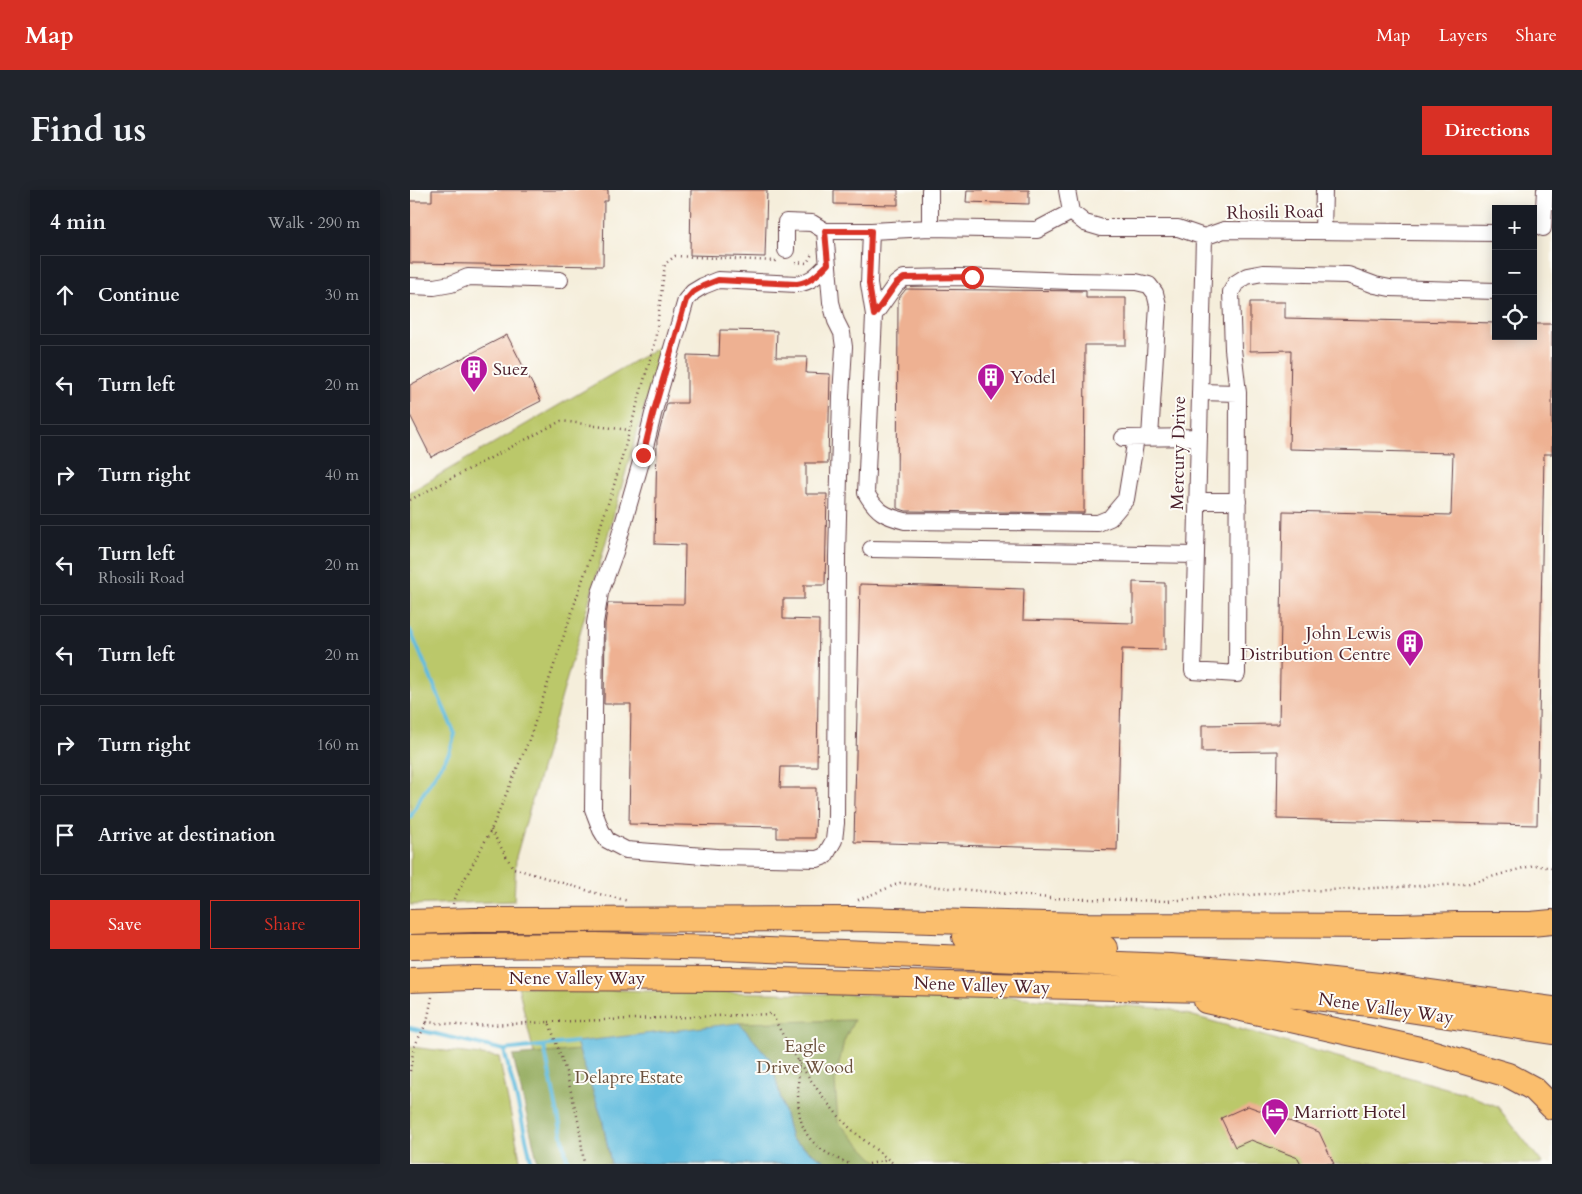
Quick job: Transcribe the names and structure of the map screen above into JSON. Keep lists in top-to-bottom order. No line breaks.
{"streets":{"highway":["Nene Valley Way"],"street":["Rhosili Road","Mercury Drive"]},"crossings":[["Rhosili Road","Mercury Drive"]],"parks":["Eagle Drive Wood","Delapre Estate"],"places":{"building":["Suez","Yodel","John Lewis Distribution Centre"],"hotel":["Marriott Hotel"]},"page":{"header":"Map","nav":["Map","Layers","Share"],"title":"Find us","buttons":["Directions",["Save","Share"]],"heading":["4 min","Walk · 290 m"],"map_buttons":["+","−"],"list":[["Continue","30 m"],["Turn left","20 m"],["Turn right","40 m"],["Turn left","Rhosili Road","20 m"],["Turn left","20 m"],["Turn right","160 m"],"Arrive at destination"]}}
